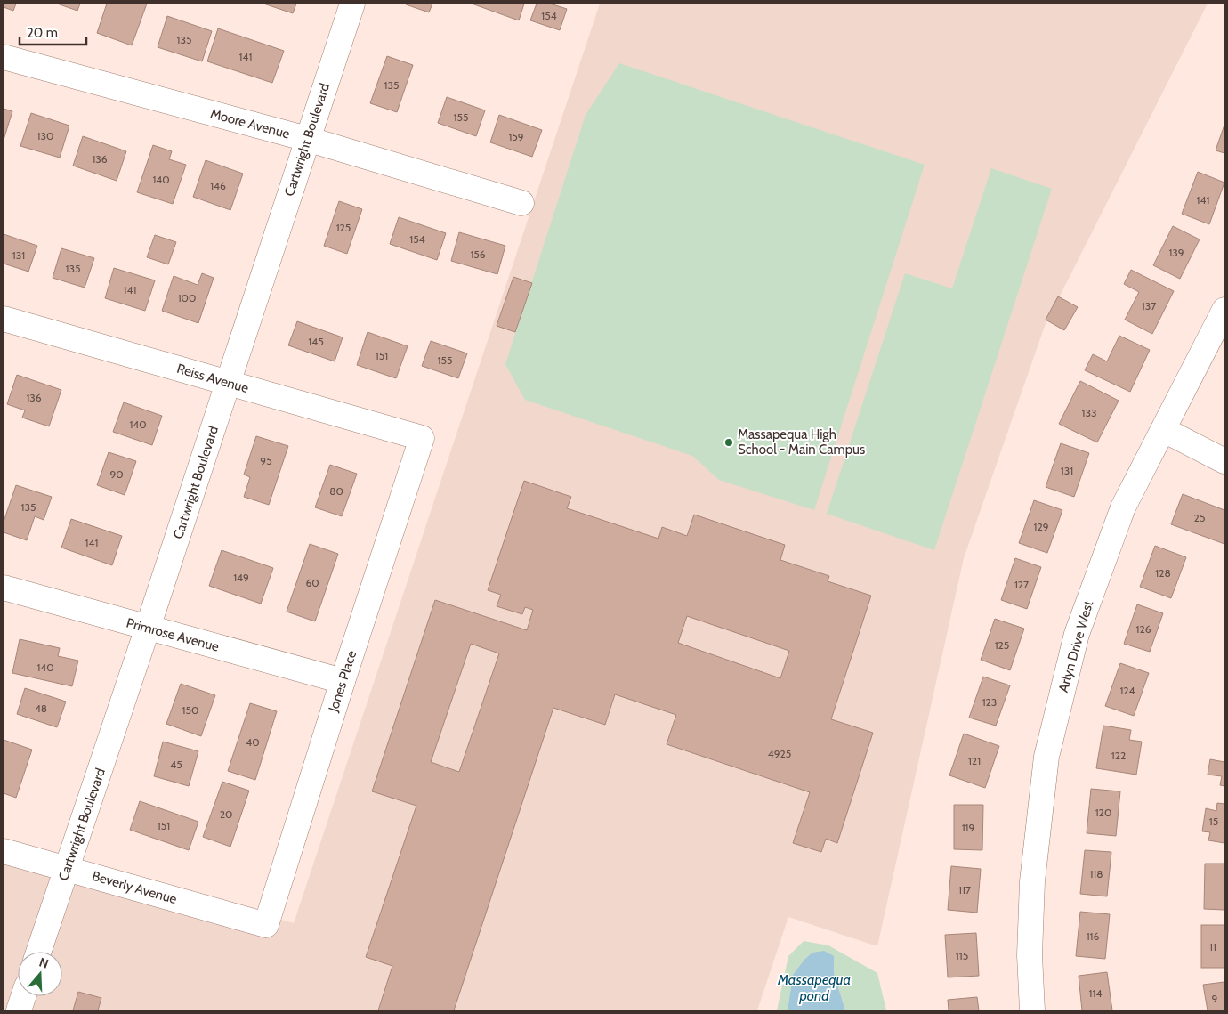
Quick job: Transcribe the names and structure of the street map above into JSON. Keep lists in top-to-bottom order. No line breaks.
{"streets":{"street":["Moore Avenue","Cartwright Boulevard","Reiss Avenue","Primrose Avenue","Arlyn Drive West","Jones Place","Beverly Avenue"]},"crossings":[["Moore Avenue","Cartwright Boulevard"],["Cartwright Boulevard","Reiss Avenue"],["Cartwright Boulevard","Primrose Avenue"],["Cartwright Boulevard","Beverly Avenue"],["Reiss Avenue","Jones Place"],["Primrose Avenue","Jones Place"],["Jones Place","Beverly Avenue"]],"water":["Massapequa pond"],"places":["Massapequa High School - Main Campus"],"house_numbers":["154","135","141","135","155","130","159","136","140","146","141","125","154","139","156","131","135","141","100","137","145","151","155","136","133","140","95","131","90","80","135","25","129","141","128","149","60","127","126","125","140","124","123","48","150","40","4925","122","121","45","120","20","15","151","119","118","117","116","11","115","114","9"],"scale_bar":"20 m","north":"top"}
